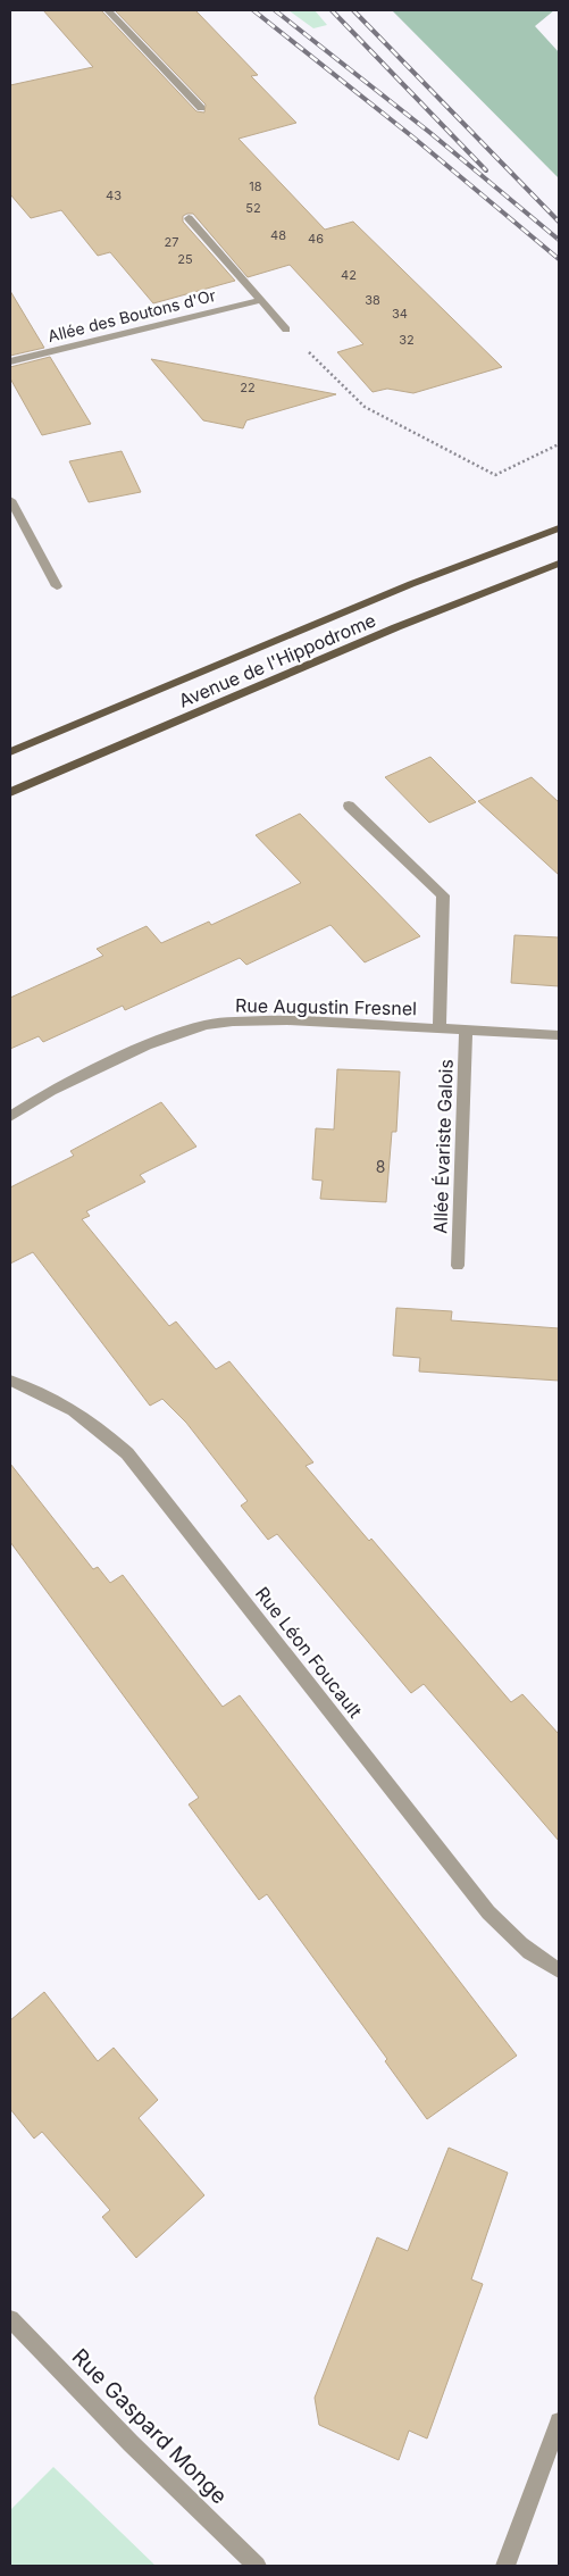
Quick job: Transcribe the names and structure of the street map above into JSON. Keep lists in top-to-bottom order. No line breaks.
{"streets":{"main road":["Avenue de l'Hippodrome"],"street":["Allée des Boutons d'Or","Rue Augustin Fresnel","Allée Évariste Galois","Rue Léon Foucault","Rue Gaspard Monge"]},"crossings":[["Rue Augustin Fresnel","Allée Évariste Galois"]],"house_numbers":["18","43","52","48","46","27","25","42","38","34","32","22","8"]}
